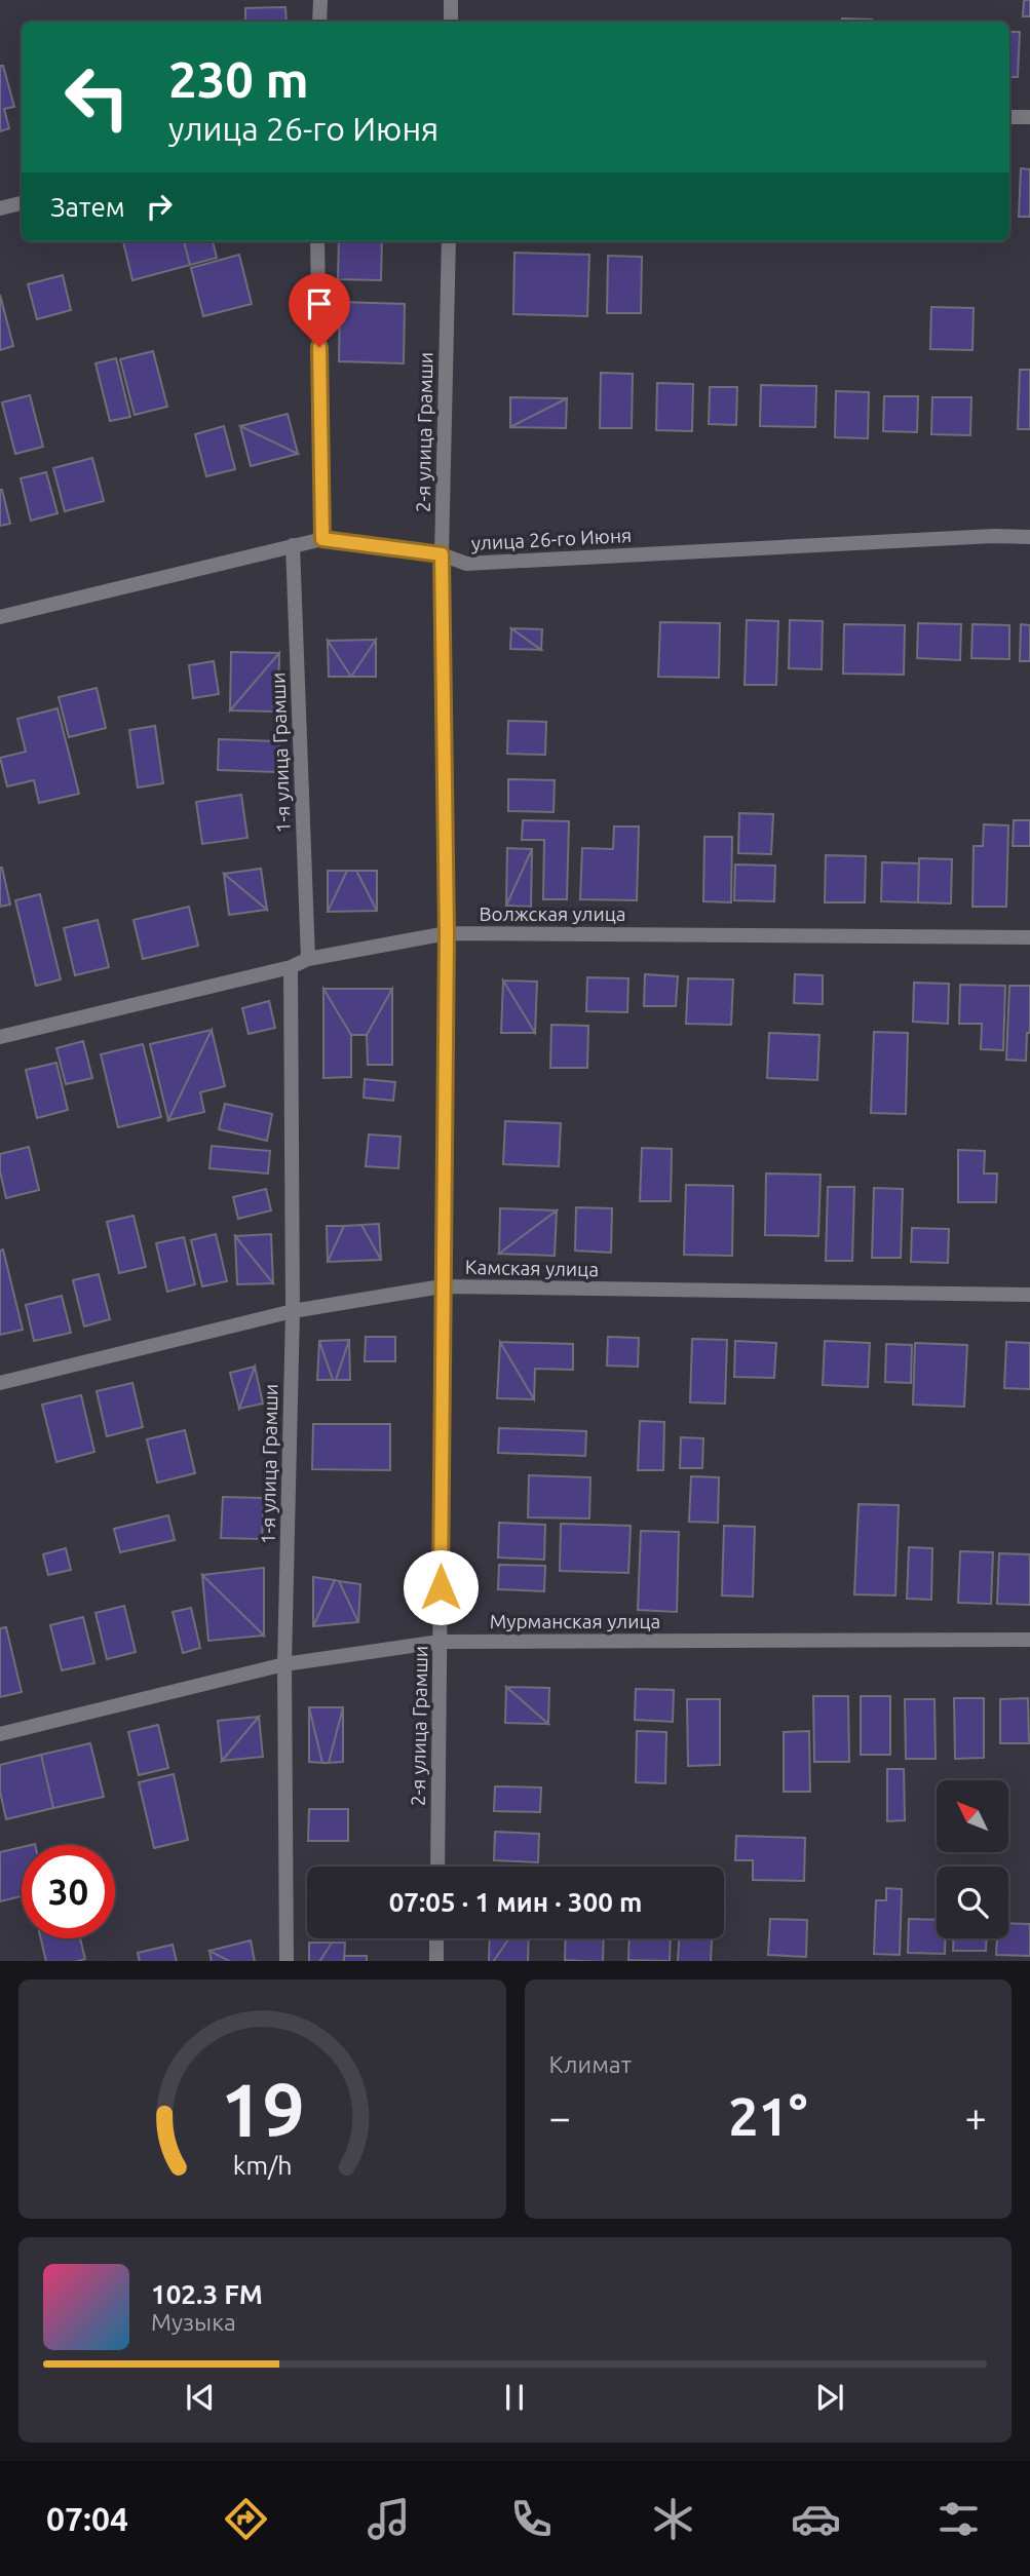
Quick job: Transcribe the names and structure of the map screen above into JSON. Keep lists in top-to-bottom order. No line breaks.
{"streets":{"street":["2-я улица Грамши","улица 26-го Июня","1-я улица Грамши","Волжская улица","Камская улица","Мурманская улица"]},"crossings":[["2-я улица Грамши","улица 26-го Июня"],["2-я улица Грамши","Волжская улица"],["2-я улица Грамши","Камская улица"],["2-я улица Грамши","Мурманская улица"],["улица 26-го Июня","1-я улица Грамши"],["1-я улица Грамши","Волжская улица"],["1-я улица Грамши","Камская улица"],["1-я улица Грамши","Мурманская улица"]],"north":"top left","page":{"turn":["230 m","улица 26-го Июня"],"then":"Затем","limit":"30","trip":"07:05 · 1 мин · 300 m","tile":"Климат","heat":["−","21°","+"],"song":["102.3 FM","Музыка"],"tabs":"07:04","gauge":["19","km/h"]}}
